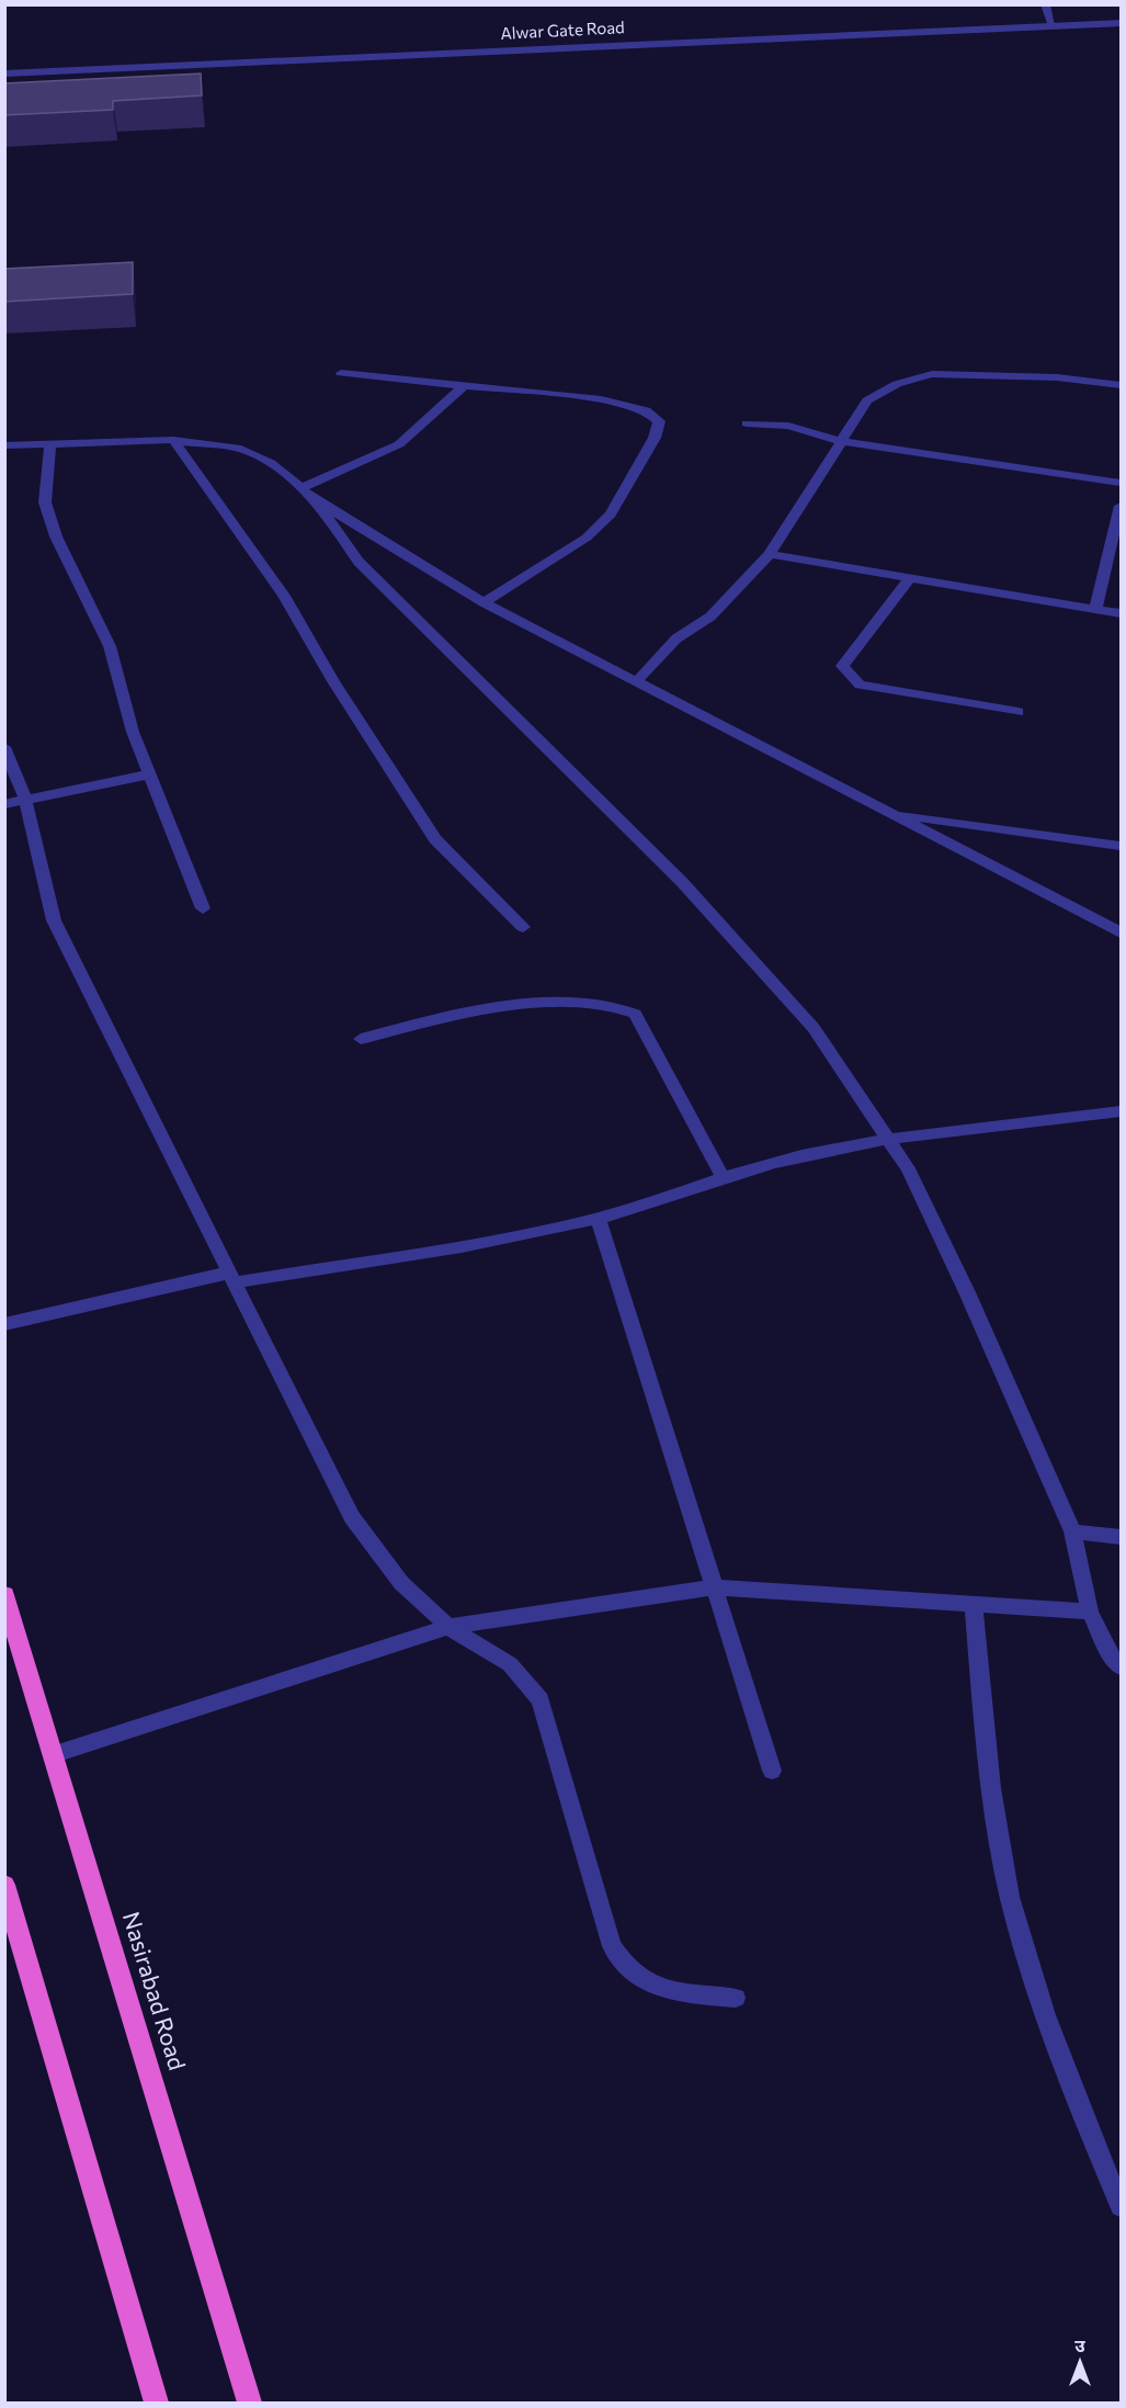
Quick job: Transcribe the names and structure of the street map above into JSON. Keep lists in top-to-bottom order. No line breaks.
{"streets":{"highway":["Nasirabad Road"],"street":["Alwar Gate Road"]},"north":"top"}
